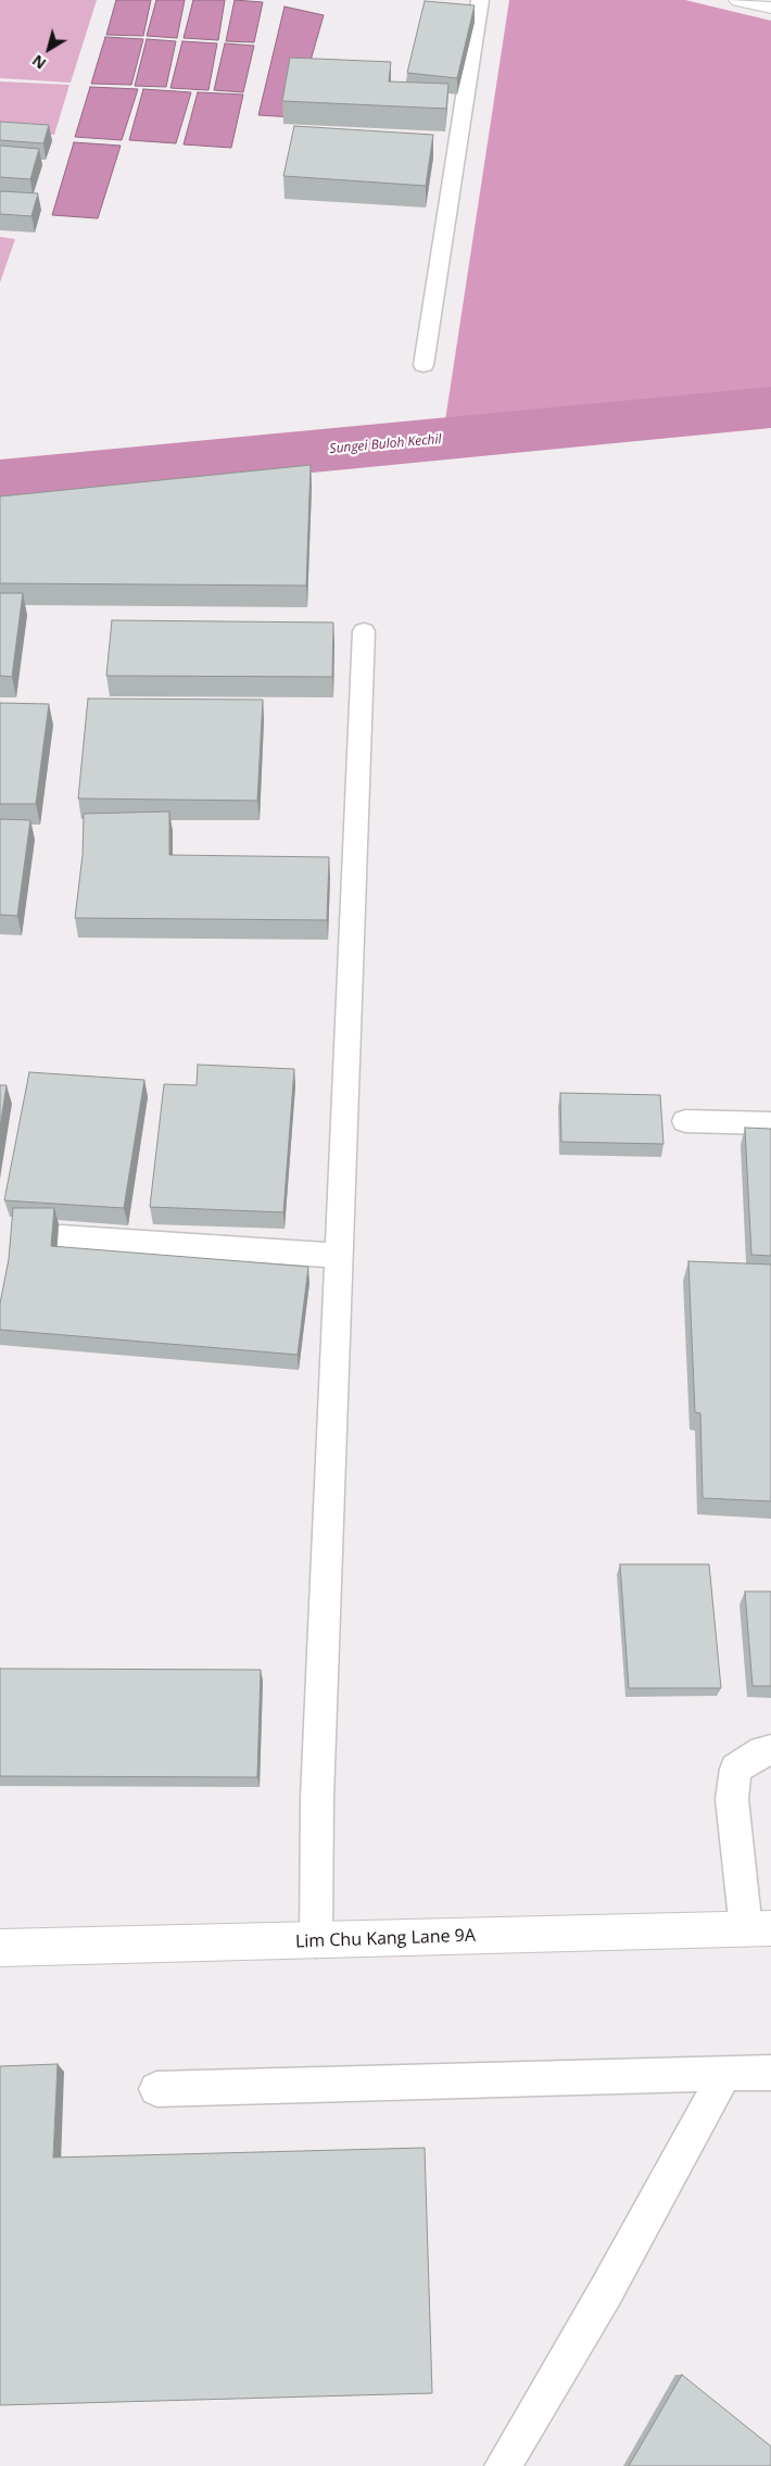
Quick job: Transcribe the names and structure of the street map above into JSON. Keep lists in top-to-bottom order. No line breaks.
{"streets":{"street":["Lim Chu Kang Lane 9A"]},"water":["Sungei Buloh Kechil"],"north":"bottom left"}
